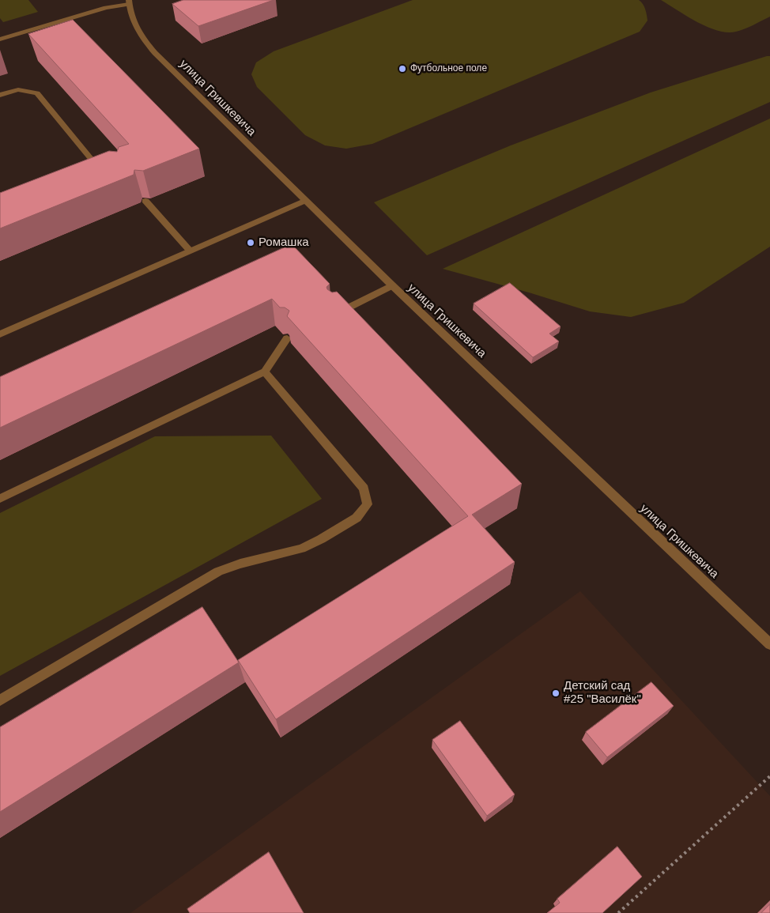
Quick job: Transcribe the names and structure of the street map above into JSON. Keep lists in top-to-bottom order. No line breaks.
{"streets":{"street":["улица Гришкевича"]},"places":["Футбольное поле","Ромашка","Детский сад #25 \"Василёк\""]}
